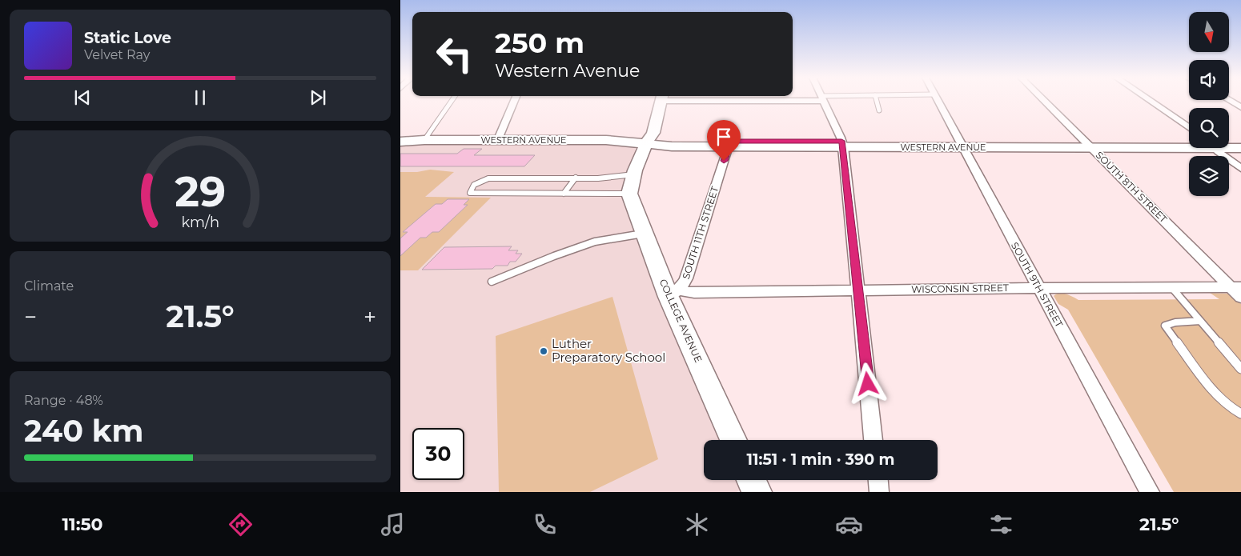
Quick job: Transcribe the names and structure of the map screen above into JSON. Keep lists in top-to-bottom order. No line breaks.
{"streets":{"street":["WESTERN AVENUE","SOUTH 8TH STREET","SOUTH 11TH STREET","SOUTH 9TH STREET","WISCONSIN STREET","COLLEGE AVENUE"]},"crossings":[["WESTERN AVENUE","SOUTH 8TH STREET"],["WESTERN AVENUE","SOUTH 11TH STREET"],["WESTERN AVENUE","SOUTH 9TH STREET"],["SOUTH 8TH STREET","WISCONSIN STREET"],["SOUTH 11TH STREET","WISCONSIN STREET"],["SOUTH 11TH STREET","COLLEGE AVENUE"],["SOUTH 9TH STREET","WISCONSIN STREET"],["WISCONSIN STREET","COLLEGE AVENUE"]],"places":["Luther Preparatory School"],"north":"bottom","page":{"turn":["250 m","Western Avenue"],"song":["Static Love","Velvet Ray"],"tile":["Climate",["Range · 48%","240 km"]],"heat":["−","21.5°","+"],"limit":"30","trip":"11:51 · 1 min · 390 m","tabs":["11:50","21.5°"],"gauge":["29","km/h"]}}
